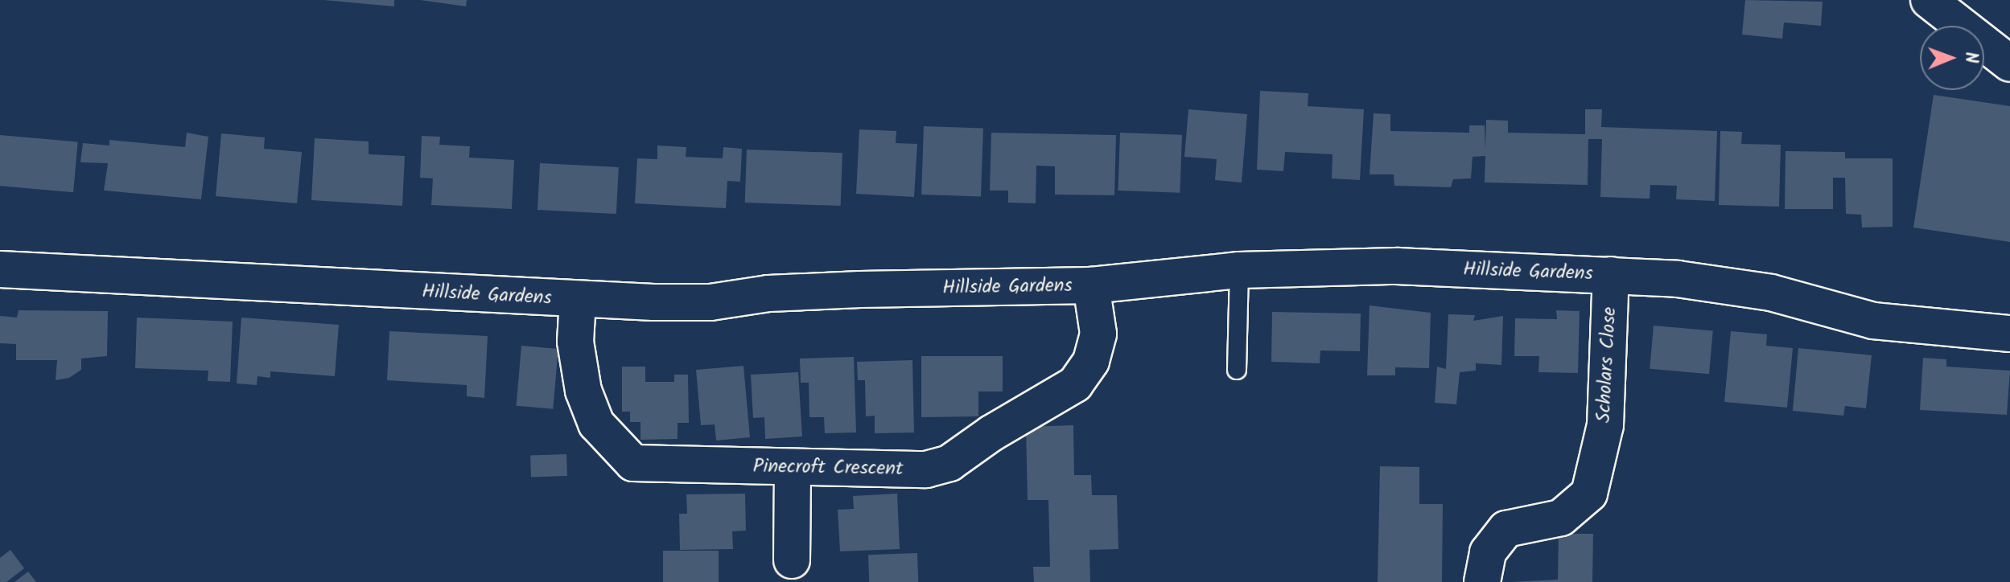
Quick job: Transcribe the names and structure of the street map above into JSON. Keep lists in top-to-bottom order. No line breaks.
{"streets":{"street":["Hillside Gardens","Scholars Close","Pinecroft Crescent"]},"crossings":[["Hillside Gardens","Scholars Close"],["Hillside Gardens","Pinecroft Crescent"]],"north":"right"}
